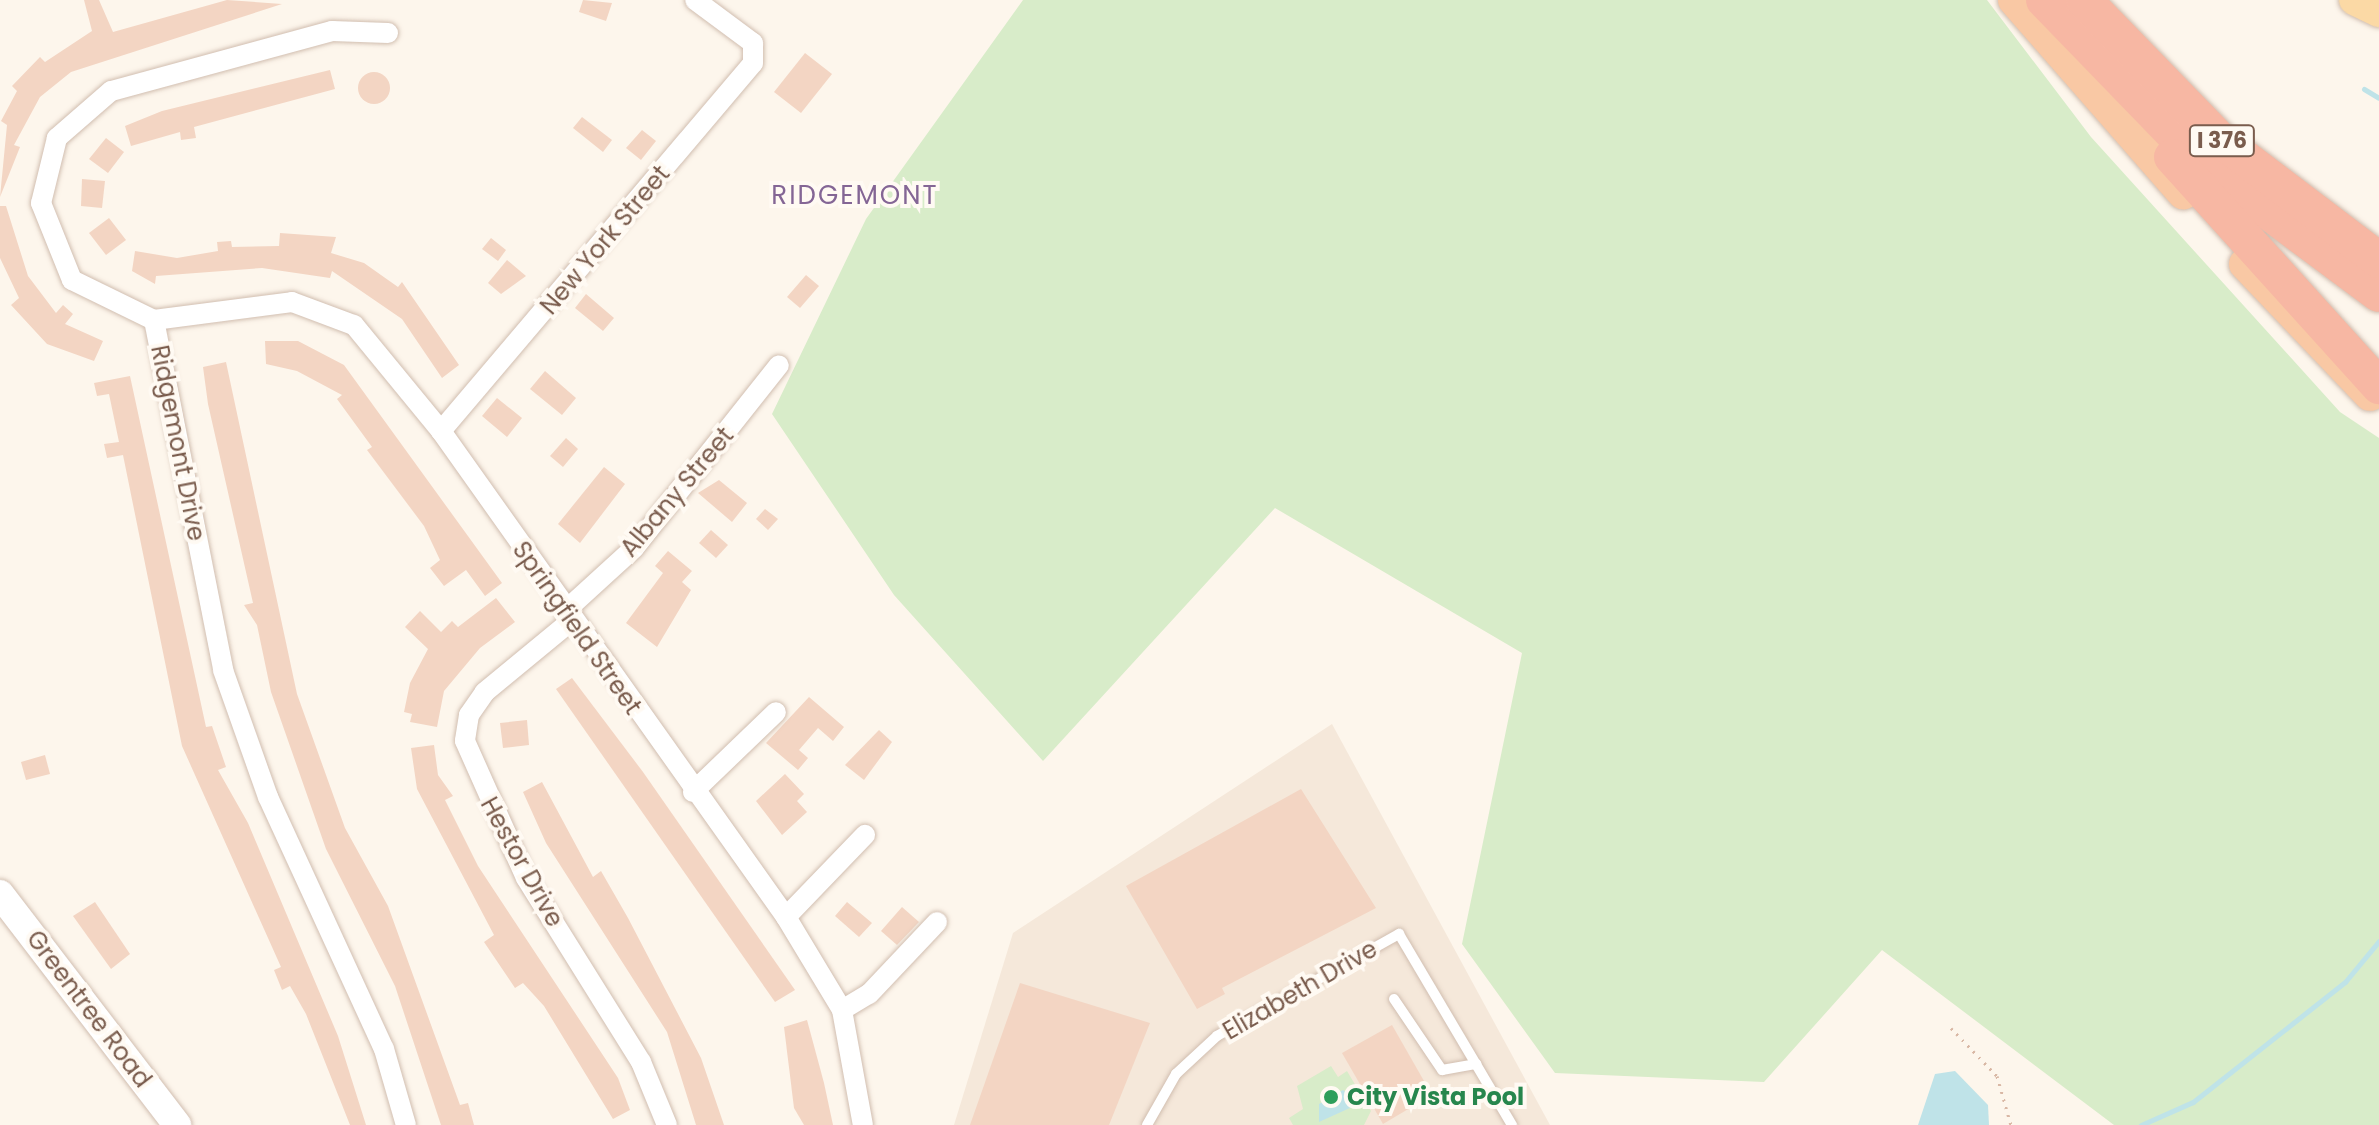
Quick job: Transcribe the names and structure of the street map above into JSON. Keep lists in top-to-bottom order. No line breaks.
{"streets":{"highway":["I 376"],"main road":["Greentree Road"],"street":["New York Street","Ridgemont Drive","Albany Street","Springfield Street","Hestor Drive"],"lane":["Elizabeth Drive"]},"crossings":[["New York Street","Springfield Street"],["Ridgemont Drive","Springfield Street"],["Albany Street","Springfield Street"],["Albany Street","Hestor Drive"],["Springfield Street","Hestor Drive"]],"districts":["RIDGEMONT"],"places":["City Vista Pool"]}
